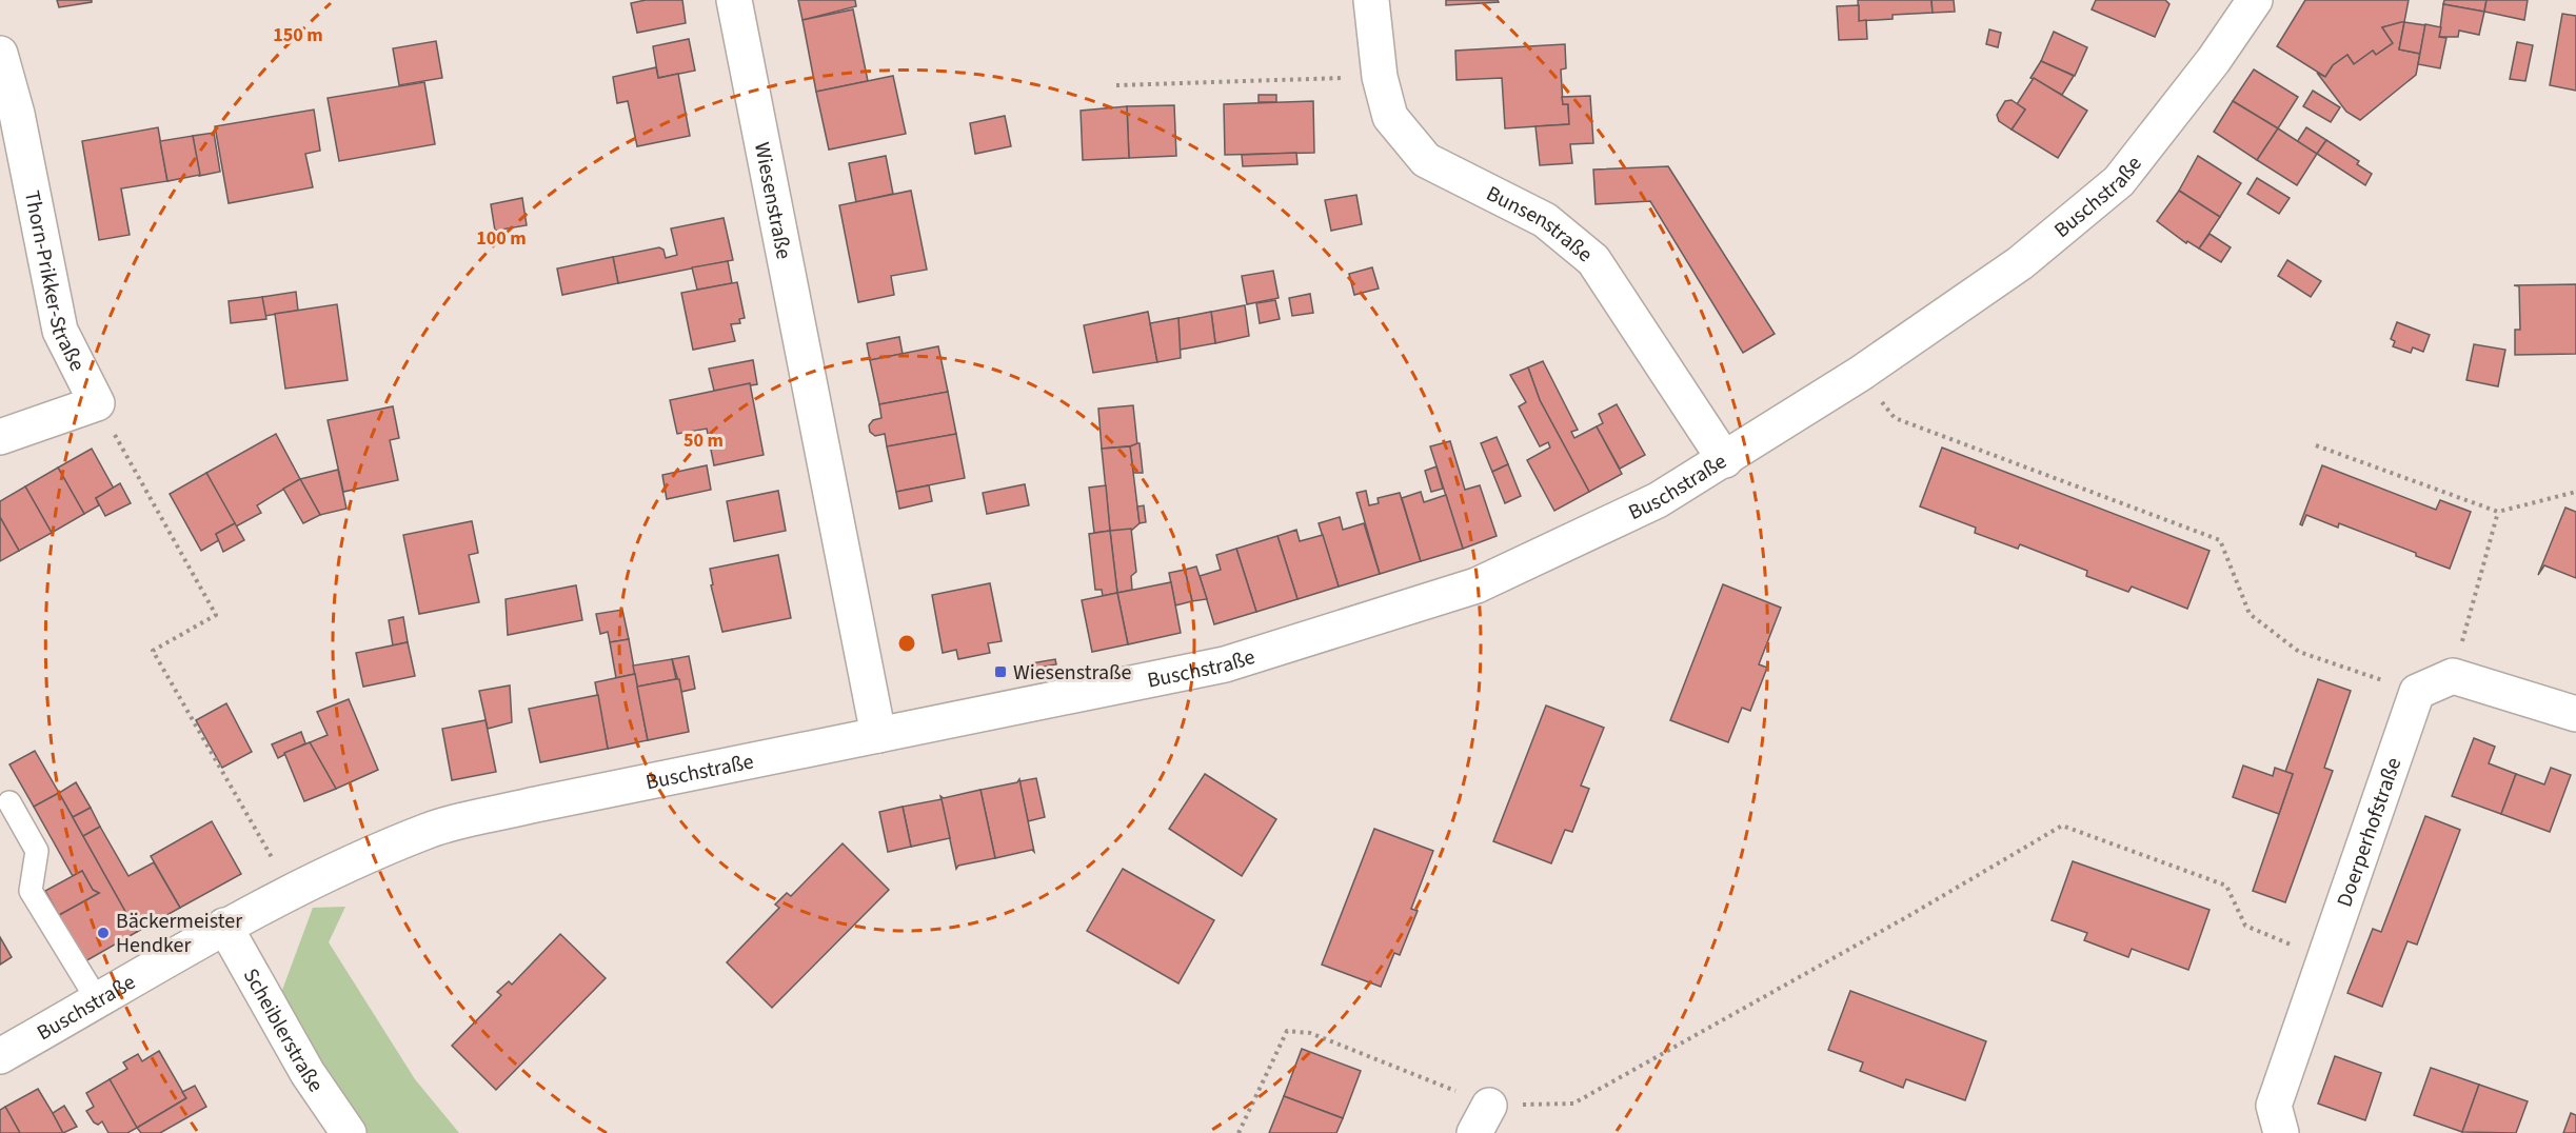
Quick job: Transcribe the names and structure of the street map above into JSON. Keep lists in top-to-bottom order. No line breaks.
{"streets":{"street":["Buschstraße","Wiesenstraße","Bunsenstraße","Thorn-Prikker-Straße","Doerperhofstraße","Scheiblerstraße"]},"crossings":[["Buschstraße","Wiesenstraße"],["Buschstraße","Bunsenstraße"],["Buschstraße","Scheiblerstraße"]],"places":{"transit":["Wiesenstraße"],"other":["Bäckermeister Hendker"]},"rings":["150 m","100 m","50 m"]}
